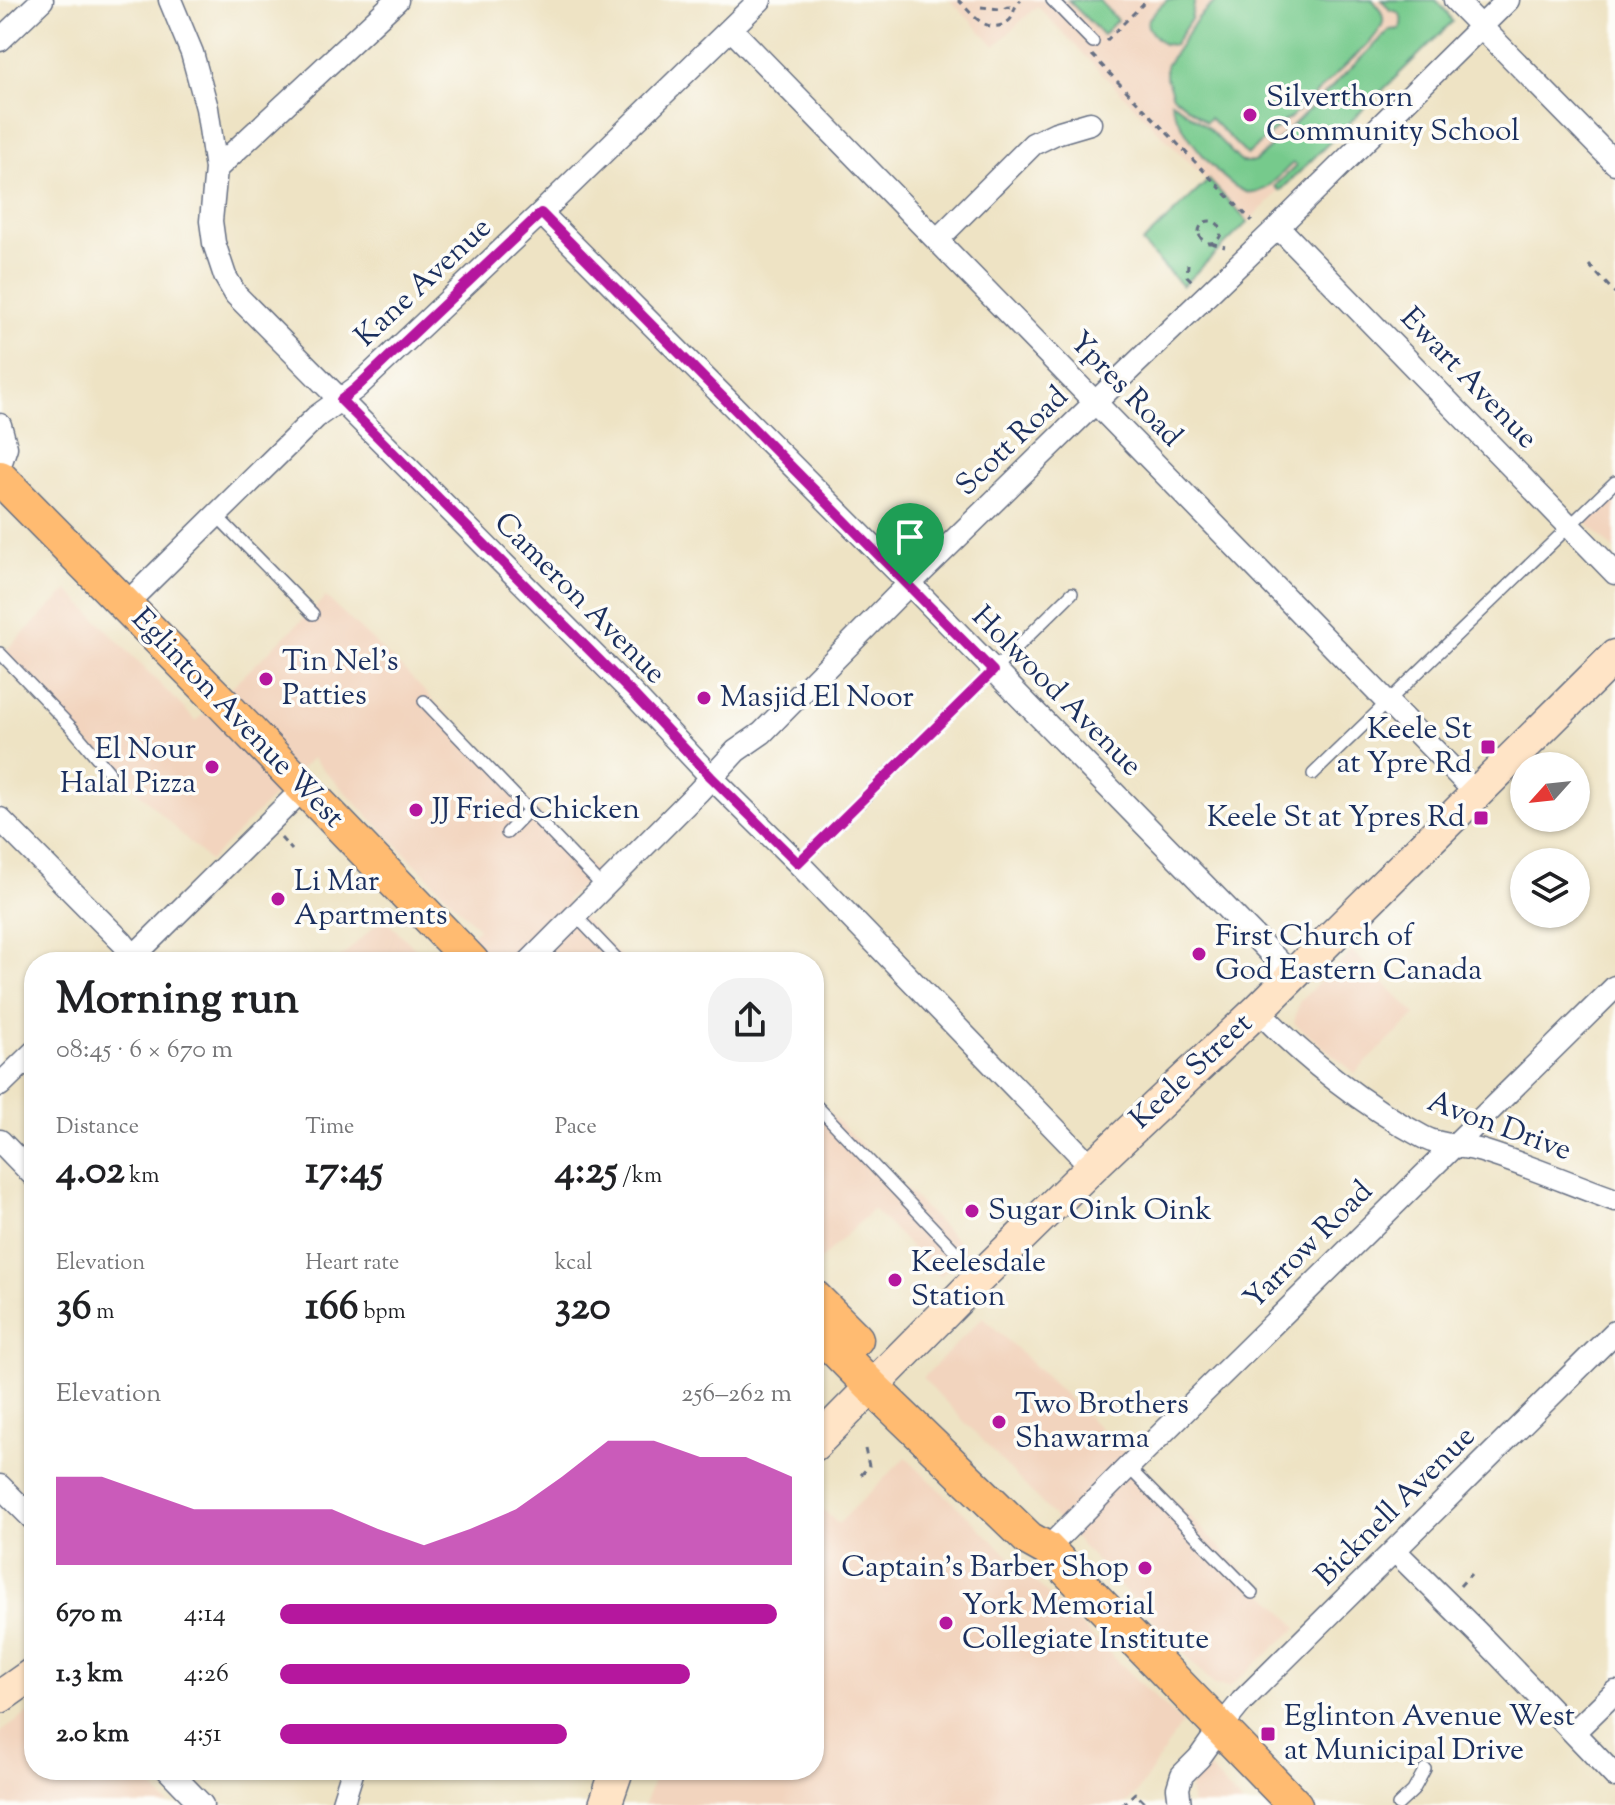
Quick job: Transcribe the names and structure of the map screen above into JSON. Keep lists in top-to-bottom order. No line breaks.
{"streets":{"main road":["Eglinton Avenue West","Keele Street"],"street":["Kane Avenue","Ewart Avenue","Ypres Road","Scott Road","Cameron Avenue","Holwood Avenue","Avon Drive","Yarrow Road","Bicknell Avenue"]},"crossings":[["Kane Avenue","Ypres Road"],["Kane Avenue","Cameron Avenue"],["Kane Avenue","Holwood Avenue"],["Kane Avenue","Eglinton Avenue West"],["Ewart Avenue","Scott Road"],["Ypres Road","Scott Road"],["Ypres Road","Keele Street"],["Scott Road","Cameron Avenue"],["Scott Road","Holwood Avenue"],["Cameron Avenue","Keele Street"],["Holwood Avenue","Keele Street"],["Keele Street","Avon Drive"],["Avon Drive","Yarrow Road"]],"places":{"other":["Silverthorn Community School","Tin Nel's Patties","Masjid El Noor","El Nour Halal Pizza","JJ Fried Chicken","Li Mar Apartments","First Church of God Eastern Canada","Sugar Oink Oink","Keelesdale Station","Two Brothers Shawarma","Captain's Barber Shop","York Memorial Collegiate Institute"],"transit":["Keele St at Ypre Rd","Keele St at Ypres Rd","Eglinton Avenue West at Municipal Drive"]},"north":"bottom left","page":{"heading":["Morning run","08:45 · 6 × 670 m"],"stats":[["Distance","4.02 km"],["Time","17:45"],["Pace","4:25 /km"],["Elevation","36 m"],["Heart rate","166 bpm"],["kcal","320"]],"chart":["Elevation","256–262 m"],"list":[{"name":"670 m","note":"4:14"},{"name":"1.3 km","note":"4:26"},{"name":"2.0 km","note":"4:51"}]}}
